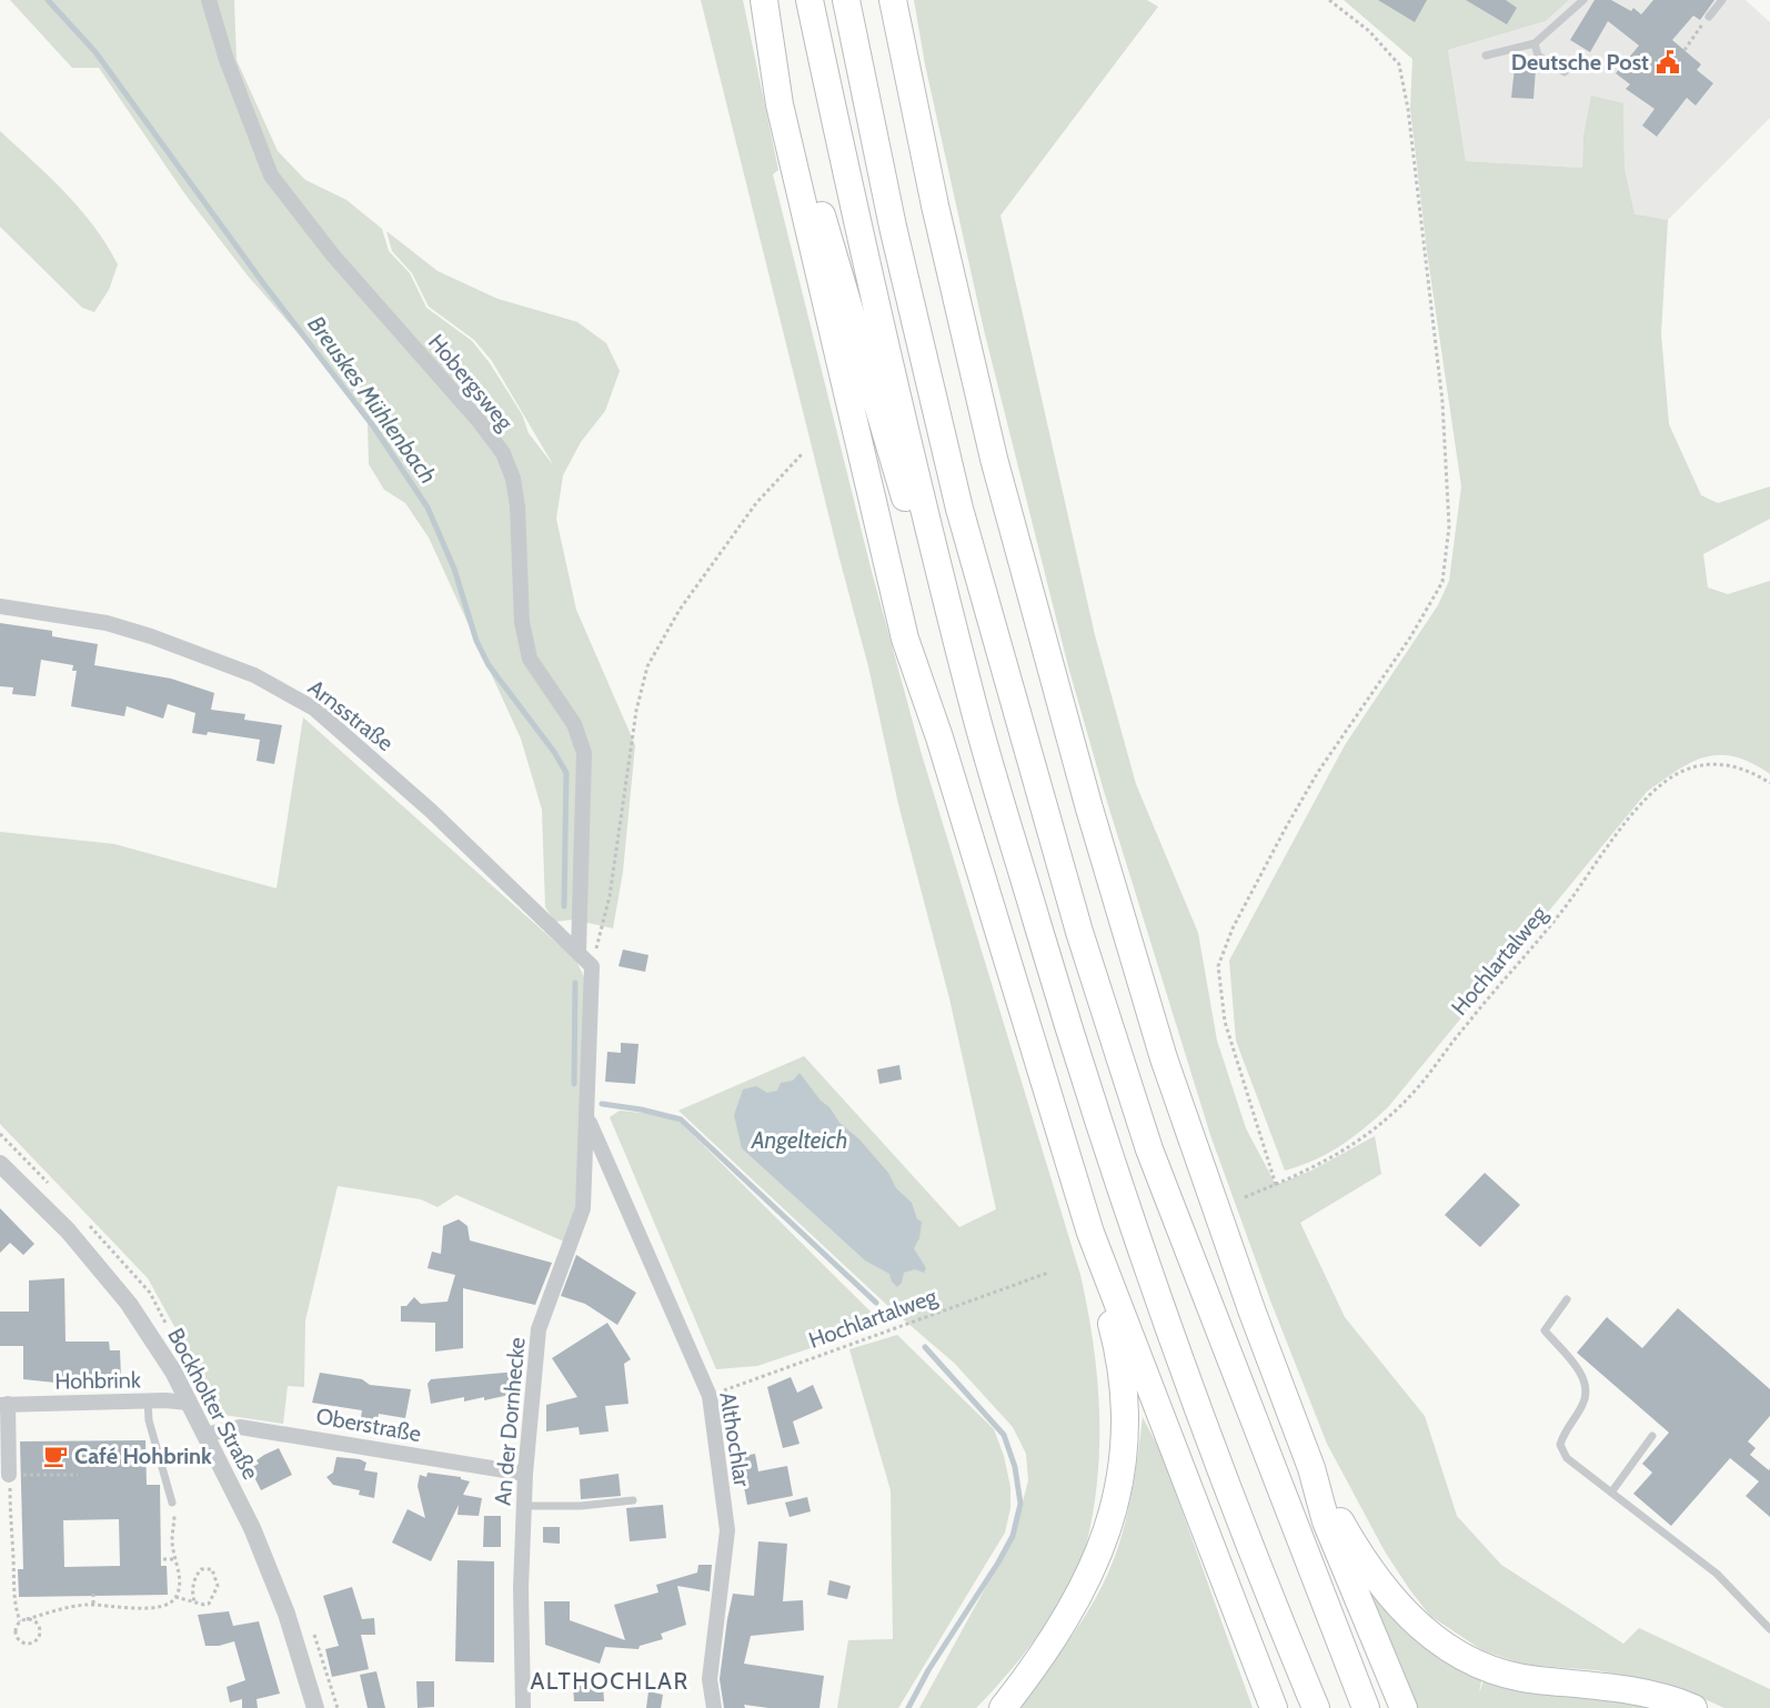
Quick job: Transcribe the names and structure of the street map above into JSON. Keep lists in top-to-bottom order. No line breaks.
{"streets":{"street":["Hobergsweg","Arnsstraße","Hohbrink","Bockholter Straße","An der Dornhecke","Oberstraße","Althochlar"],"path":["Hochlartalweg"]},"crossings":[["Hobergsweg","Arnsstraße"],["Hochlartalweg","Althochlar"],["Hohbrink","Bockholter Straße"],["Bockholter Straße","Oberstraße"],["An der Dornhecke","Oberstraße"],["An der Dornhecke","Althochlar"]],"districts":["ALTHOCHLAR"],"water":["Breuskes Mühlenbach","Angelteich"],"places":{"public building":["Deutsche Post"],"cafe":["Café Hohbrink"]}}
